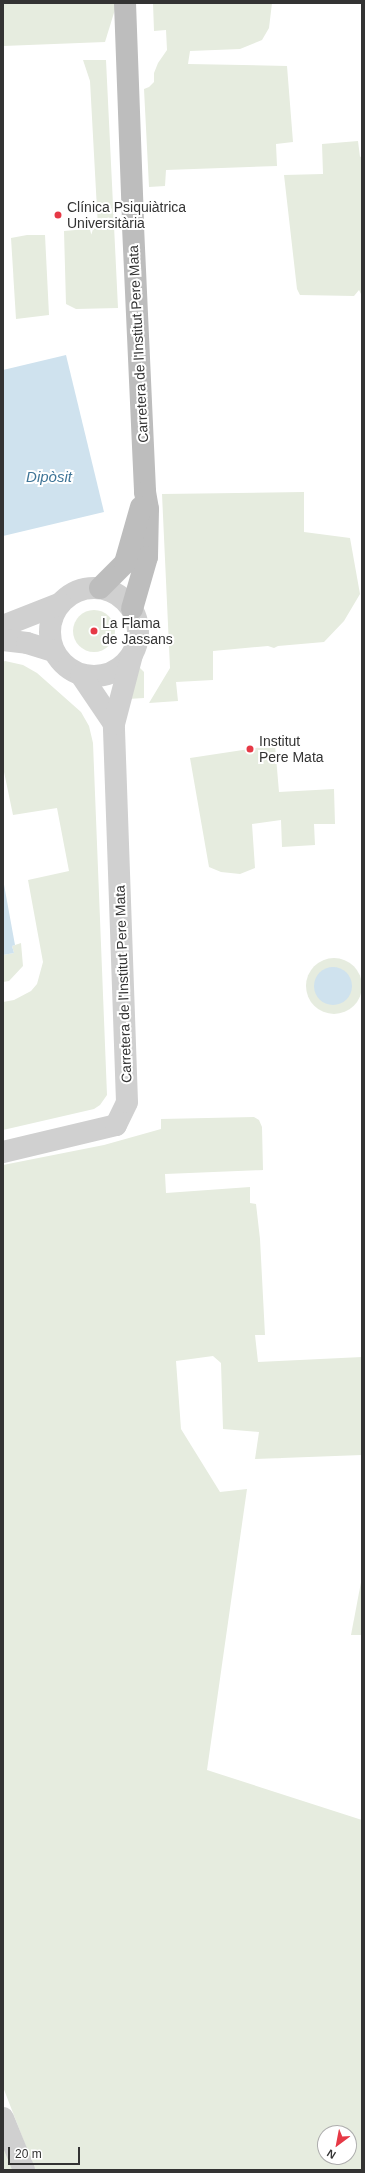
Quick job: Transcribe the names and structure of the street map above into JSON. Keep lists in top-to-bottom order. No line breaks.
{"streets":{"street":["Carretera de l'Institut Pere Mata"]},"water":["Dipòsit"],"places":["Clínica Psiquiàtrica Universitària","La Flama de Jassans","Institut Pere Mata"],"scale_bar":"20 m","north":"bottom left"}
